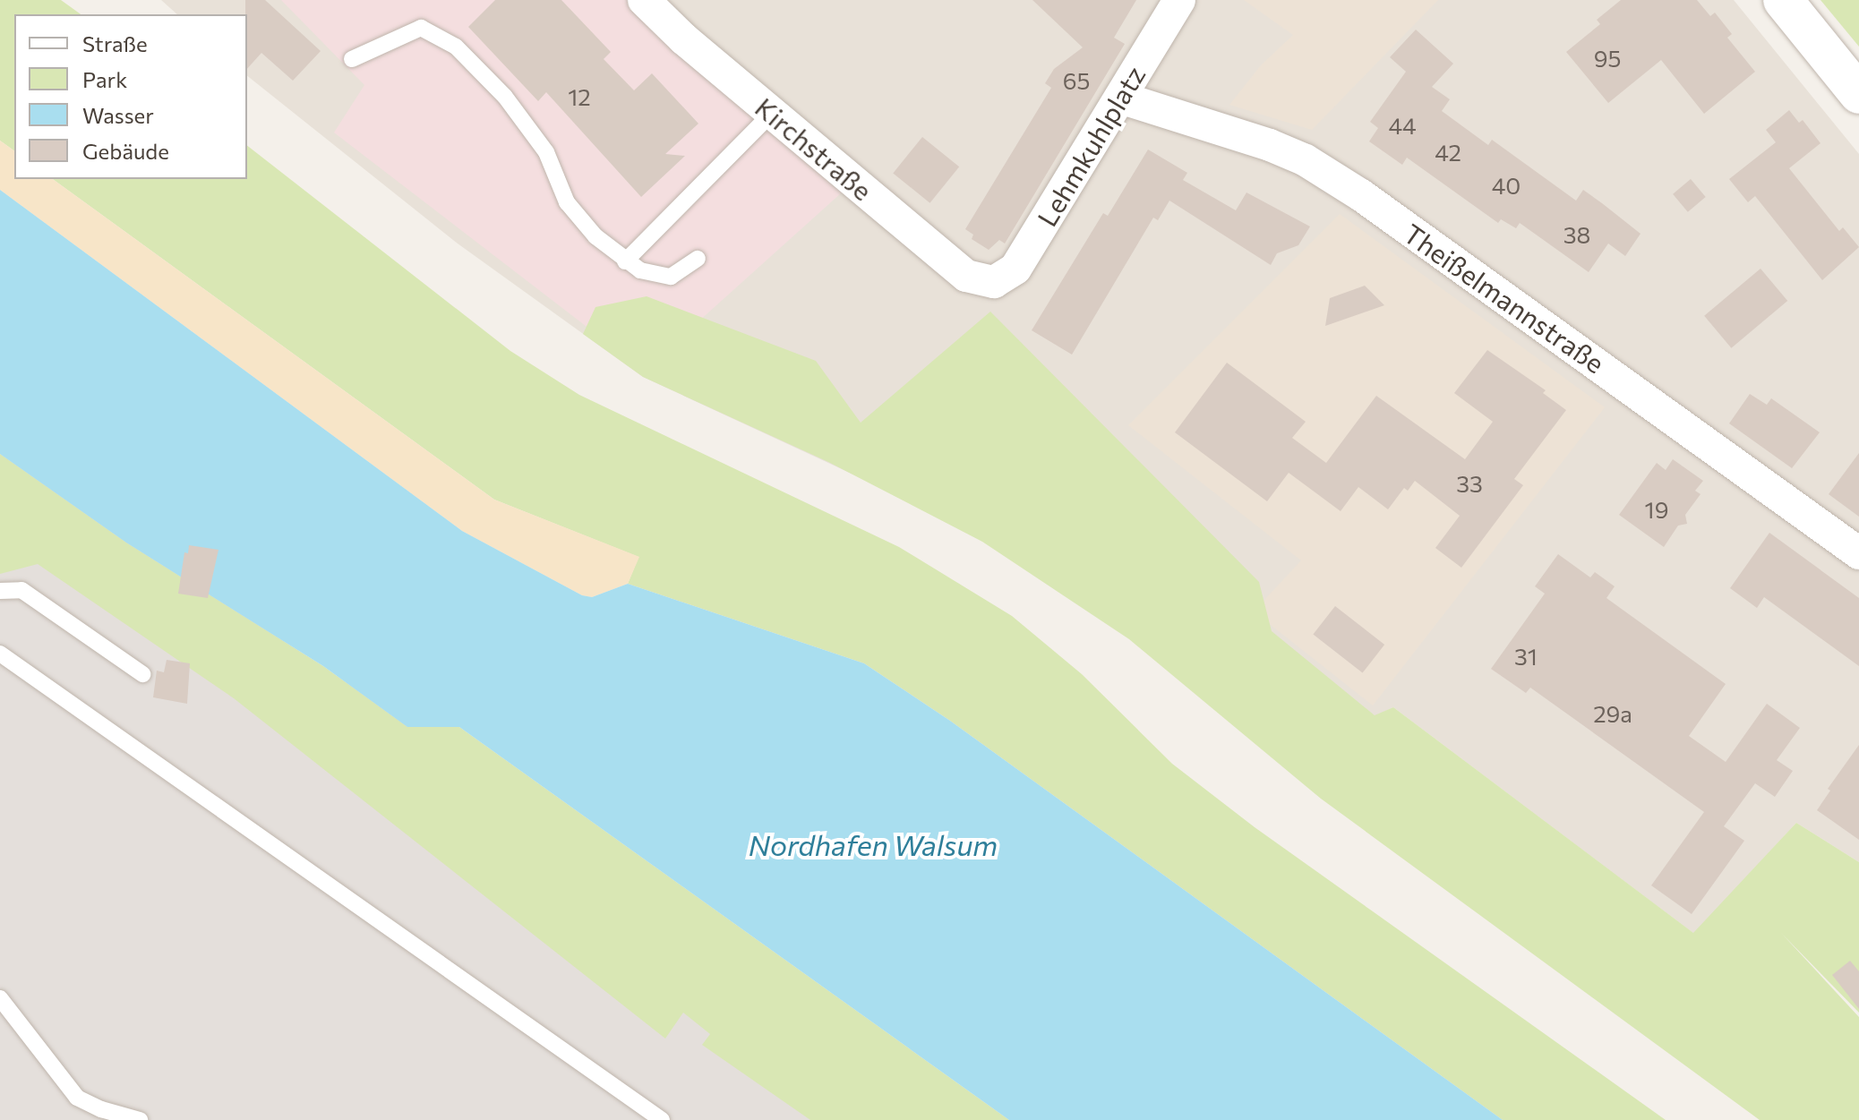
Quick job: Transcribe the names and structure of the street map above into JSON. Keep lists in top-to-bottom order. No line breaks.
{"streets":{"street":["Lehmkuhlplatz","Kirchstraße","Theißelmannstraße"]},"crossings":[["Lehmkuhlplatz","Kirchstraße"],["Lehmkuhlplatz","Theißelmannstraße"]],"water":["Nordhafen Walsum"],"house_numbers":["95","65","12","44","42","40","38","33","19","31","29a"],"legend":["Straße","Park","Wasser","Gebäude"]}
